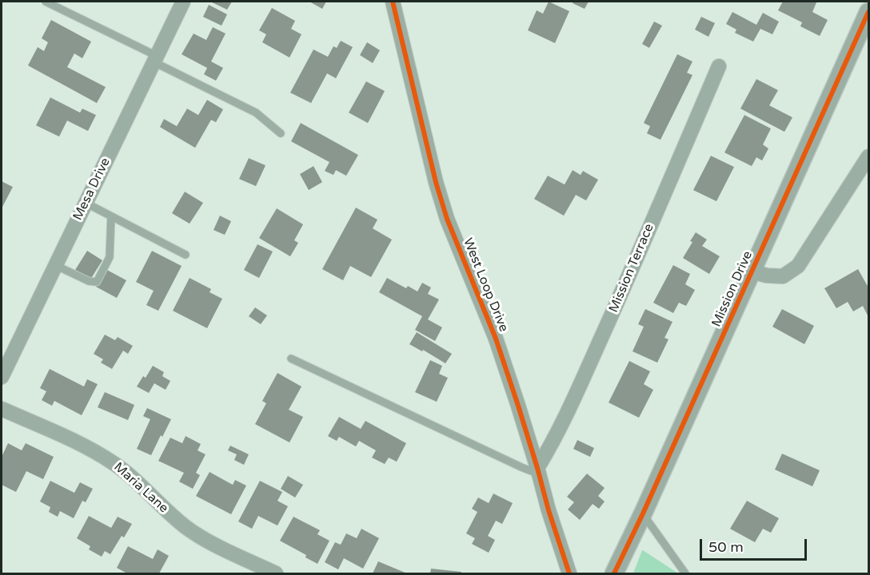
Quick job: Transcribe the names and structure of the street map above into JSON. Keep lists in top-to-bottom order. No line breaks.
{"streets":{"street":["Mesa Drive","Mission Terrace","West Loop Drive","Mission Drive","Maria Lane"]},"crossings":[["Mission Terrace","West Loop Drive"]],"scale_bar":"50 m"}
